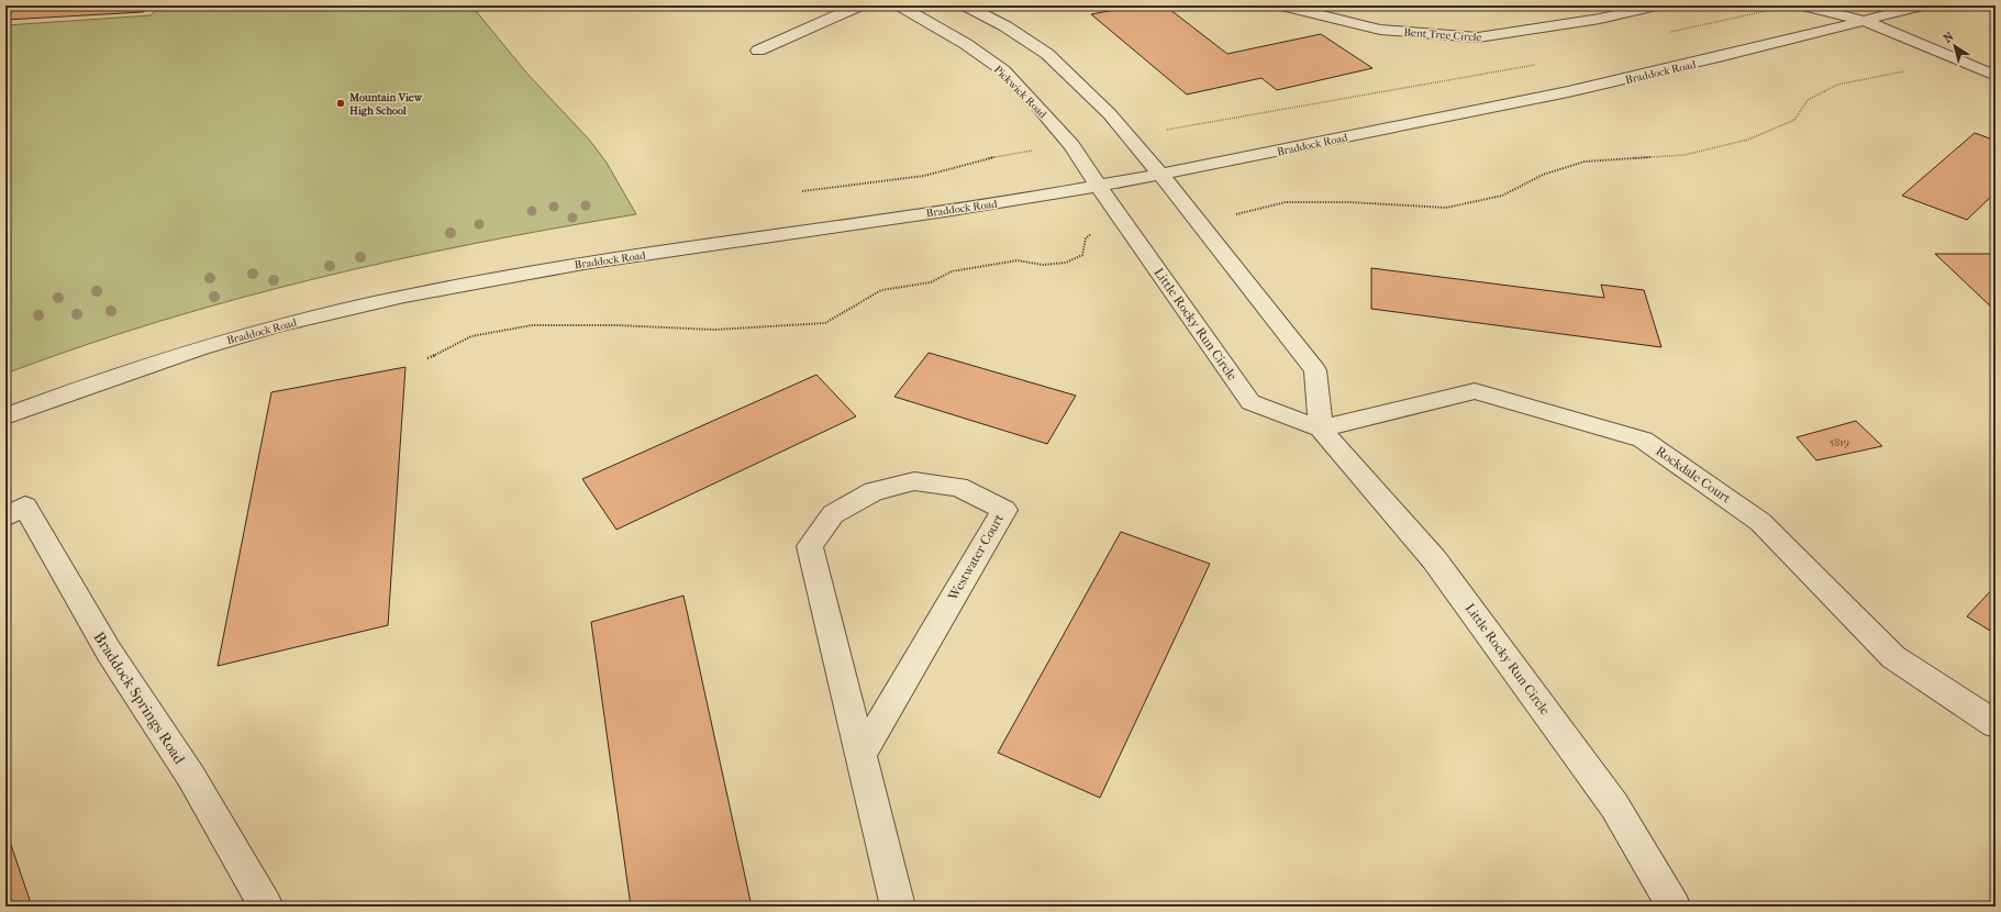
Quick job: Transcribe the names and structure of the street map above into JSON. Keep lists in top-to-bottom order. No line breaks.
{"streets":{"street":["Bent Tree Circle","Braddock Road","Pickwick Road","Little Rocky Run Circle","Rockdale Court","Westwater Court","Braddock Springs Road"]},"crossings":[["Braddock Road","Pickwick Road"],["Braddock Road","Little Rocky Run Circle"],["Pickwick Road","Little Rocky Run Circle"],["Little Rocky Run Circle","Rockdale Court"]],"places":["Mountain View High School"],"house_numbers":["5819"],"north":"top left"}
